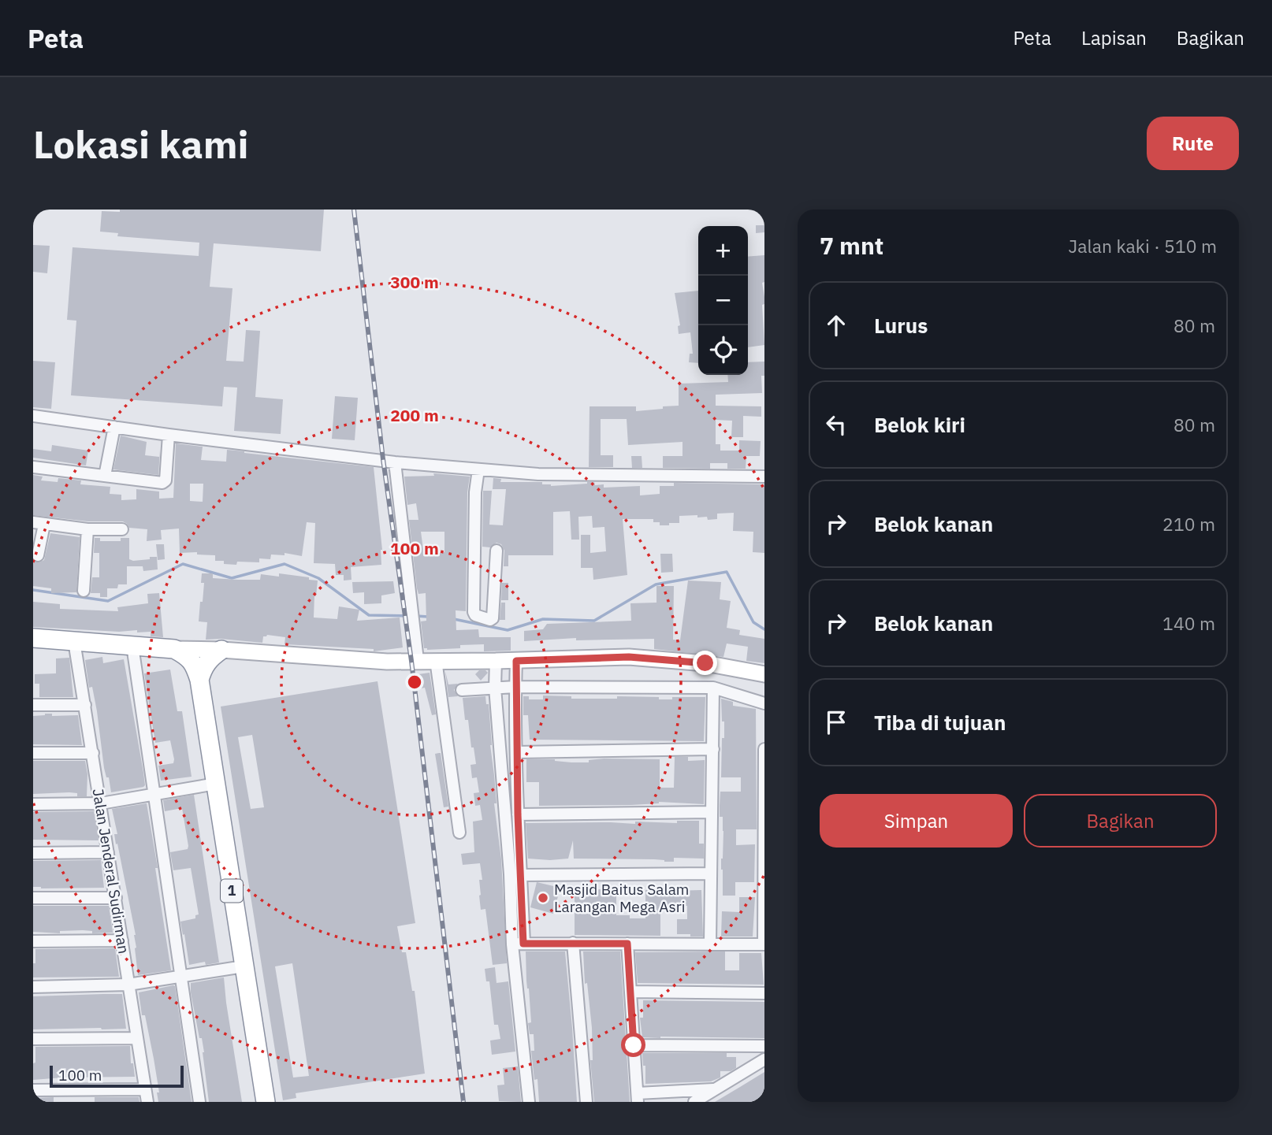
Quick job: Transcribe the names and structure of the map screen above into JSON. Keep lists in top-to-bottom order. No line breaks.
{"streets":{"highway":["1"],"street":["Jalan Jenderal Sudirman"]},"places":["Masjid Baitus Salam Larangan Mega Asri"],"scale_bar":"100 m","page":{"header":"Peta","nav":["Peta","Lapisan","Bagikan"],"buttons":["Rute",["Simpan","Bagikan"]],"title":"Lokasi kami","heading":["7 mnt","Jalan kaki · 510 m"],"map_buttons":["+","−"],"list":[["Lurus","80 m"],["Belok kiri","80 m"],["Belok kanan","210 m"],["Belok kanan","140 m"],"Tiba di tujuan"],"scale":"100 m"},"rings":["300 m","200 m","100 m"]}
